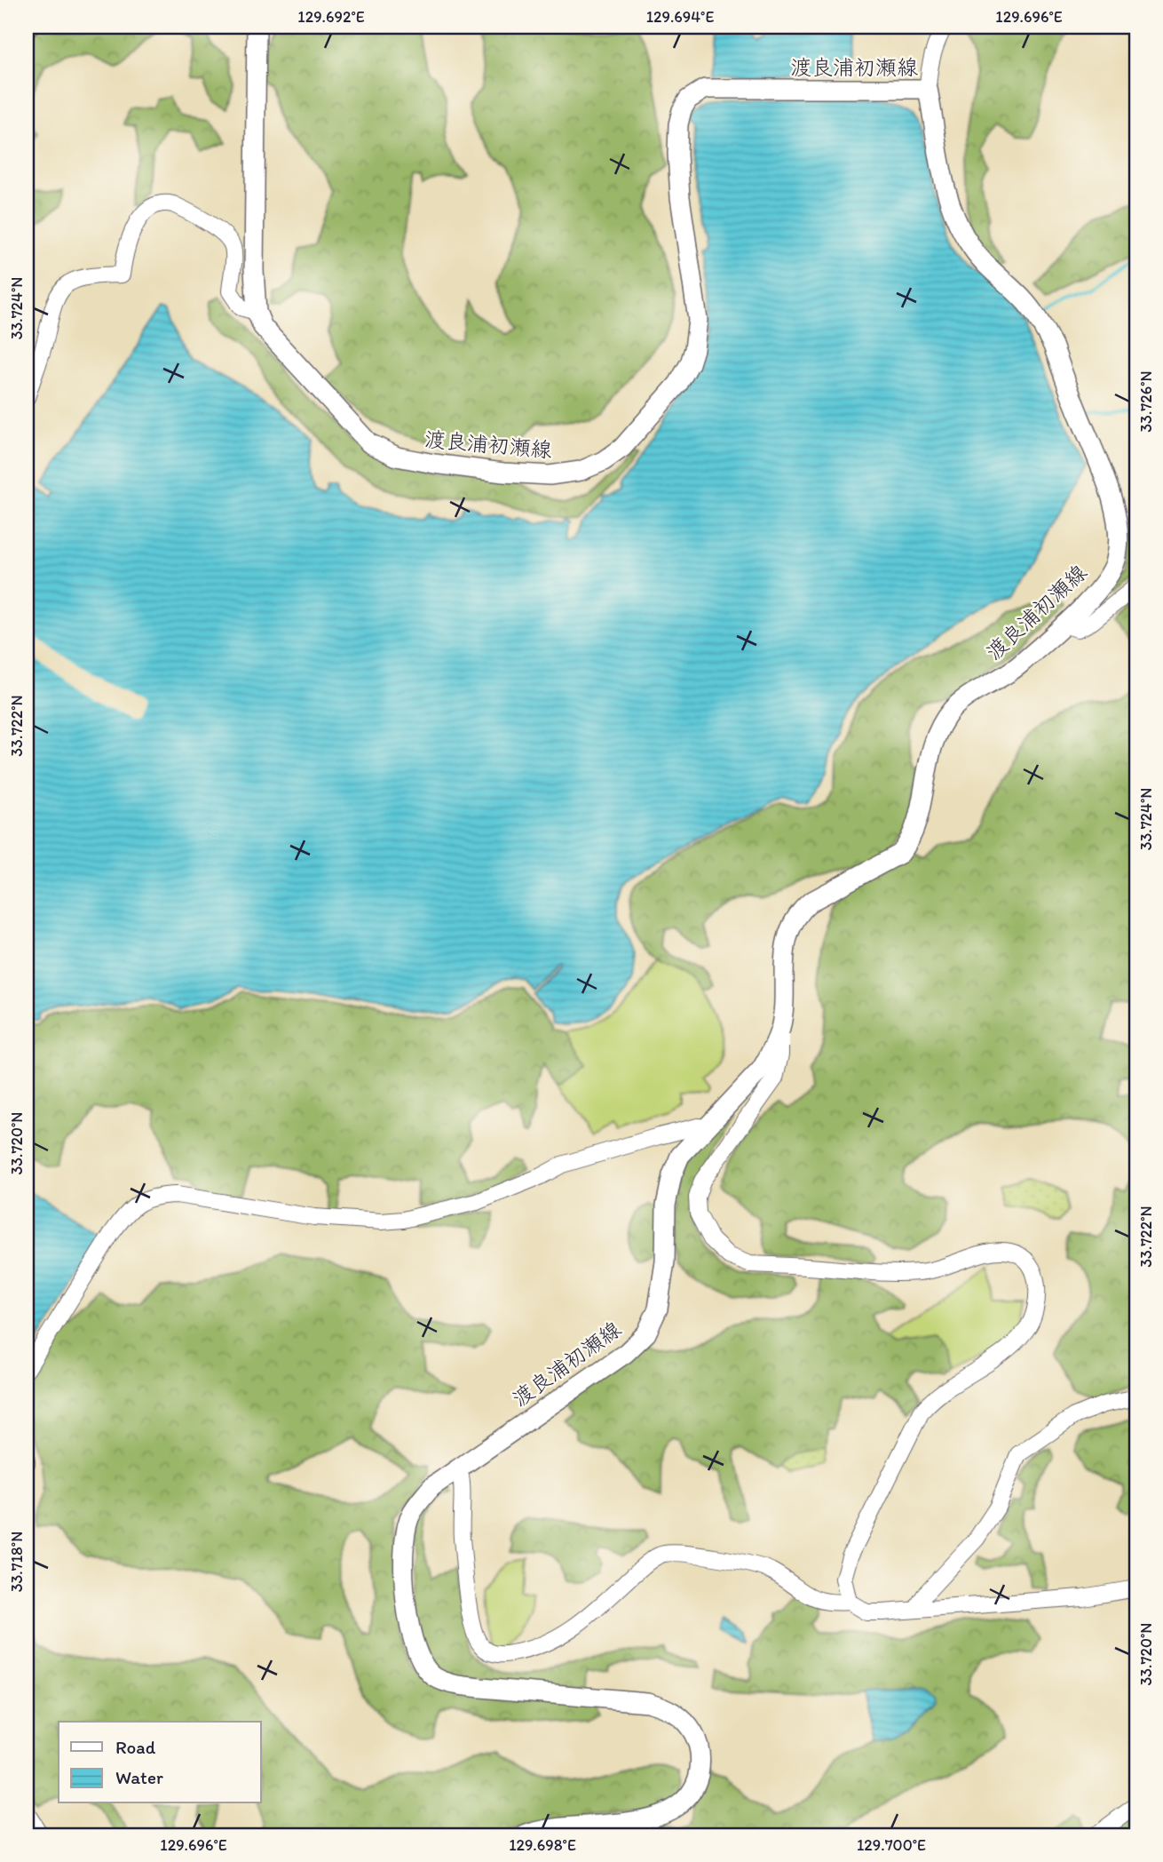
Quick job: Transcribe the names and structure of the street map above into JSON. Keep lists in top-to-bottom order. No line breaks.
{"streets":{"main road":["渡良浦初瀬線"]},"legend":["Road","Water"],"coordinates":["129.692°E","129.694°E","129.696°E","33.724°N","33.726°N","33.722°N","33.720°N","33.718°N","129.698°E","129.700°E"]}
